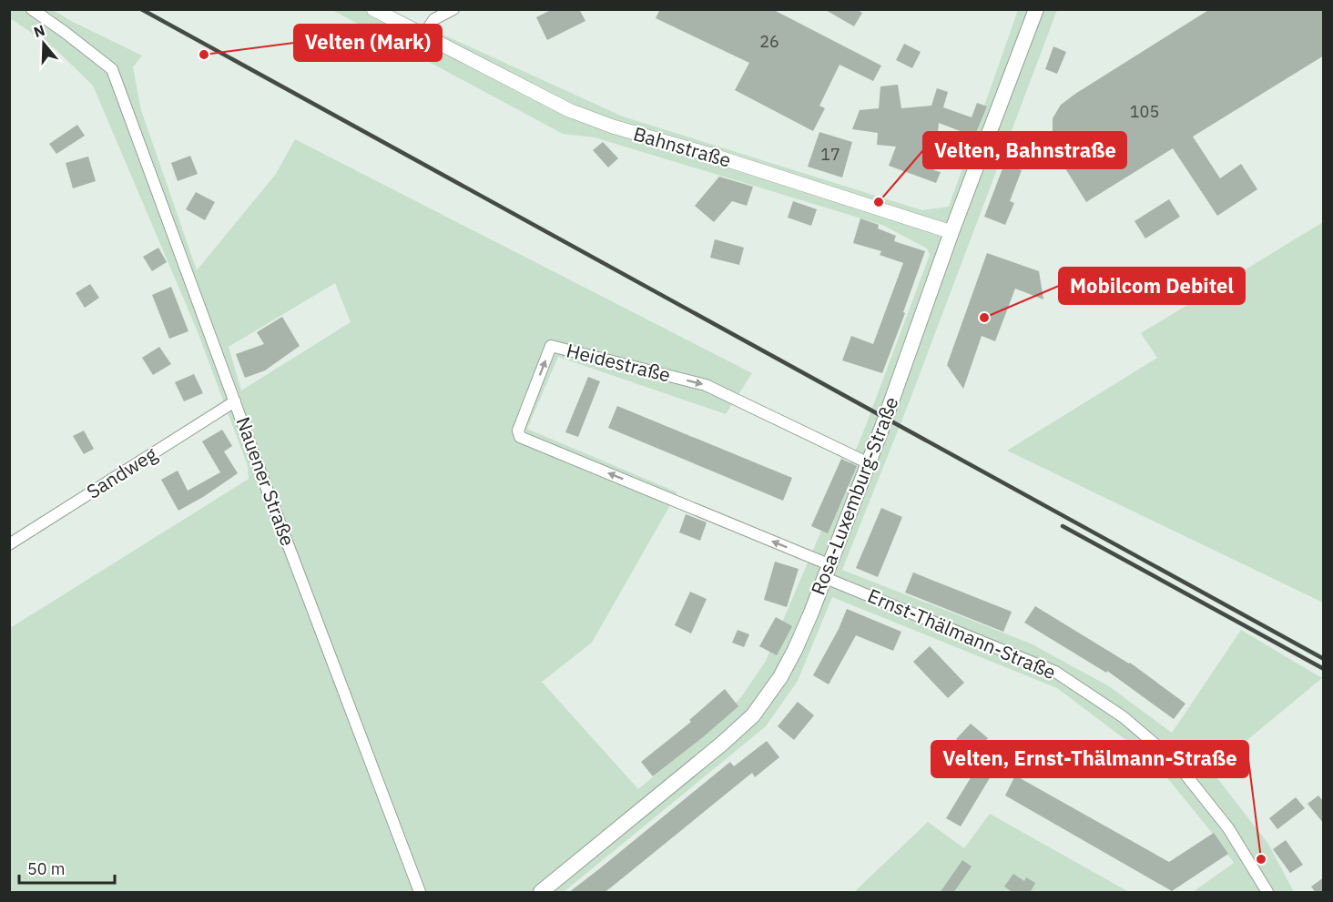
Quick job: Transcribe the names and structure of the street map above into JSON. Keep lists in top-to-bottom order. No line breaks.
{"streets":{"main road":["Rosa-Luxemburg-Straße"],"street":["Bahnstraße","Heidestraße","Sandweg","Nauener Straße","Ernst-Thälmann-Straße"]},"crossings":[["Bahnstraße","Rosa-Luxemburg-Straße"],["Heidestraße","Rosa-Luxemburg-Straße"],["Heidestraße","Ernst-Thälmann-Straße"],["Sandweg","Nauener Straße"],["Rosa-Luxemburg-Straße","Ernst-Thälmann-Straße"]],"places":["Velten (Mark)","Velten, Bahnstraße","Mobilcom Debitel","Velten, Ernst-Thälmann-Straße"],"house_numbers":["26","105","17"],"scale_bar":"50 m","north":"top"}
